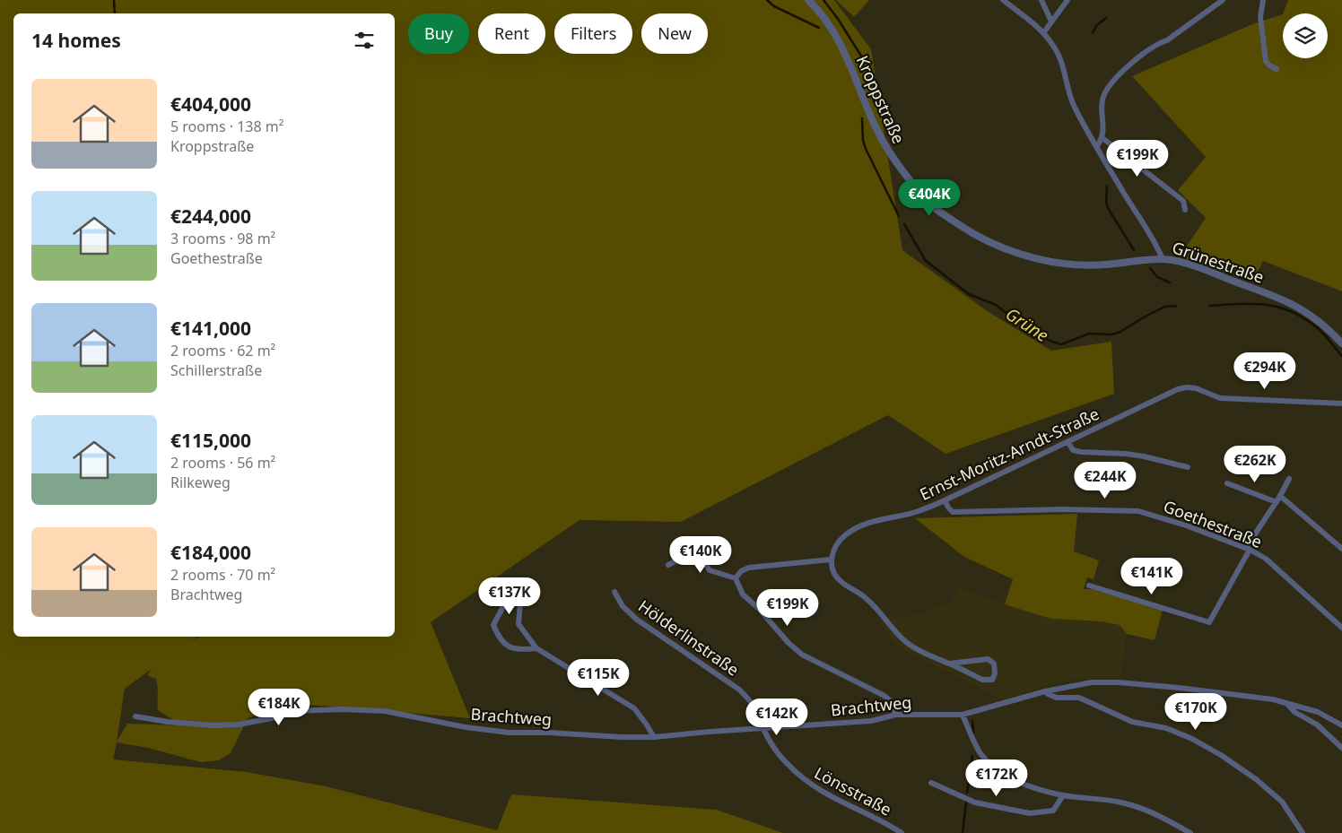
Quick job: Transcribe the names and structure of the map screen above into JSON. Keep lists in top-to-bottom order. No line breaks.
{"streets":{"street":["Kroppstraße","Grünestraße","Ernst-Moritz-Arndt-Straße","Goethestraße","Hölderlinstraße","Brachtweg","Lönsstraße"]},"crossings":[["Kroppstraße","Grünestraße"],["Ernst-Moritz-Arndt-Straße","Goethestraße"],["Hölderlinstraße","Brachtweg"],["Hölderlinstraße","Lönsstraße"],["Brachtweg","Lönsstraße"]],"water":["Grüne"],"page":{"chip":["Buy","Rent","Filters","New"],"heading":"14 homes","list":[{"name":"€404,000","note":"5 rooms · 138 m² · Kroppstraße"},{"name":"€244,000","note":"3 rooms · 98 m² · Goethestraße"},{"name":"€141,000","note":"2 rooms · 62 m² · Schillerstraße"},{"name":"€115,000","note":"2 rooms · 56 m² · Rilkeweg"},{"name":"€184,000","note":"2 rooms · 70 m² · Brachtweg"}],"price":["€199K","€404K","€294K","€262K","€244K","€140K","€141K","€137K","€199K","€115K","€184K","€170K","€142K","€172K"]}}
